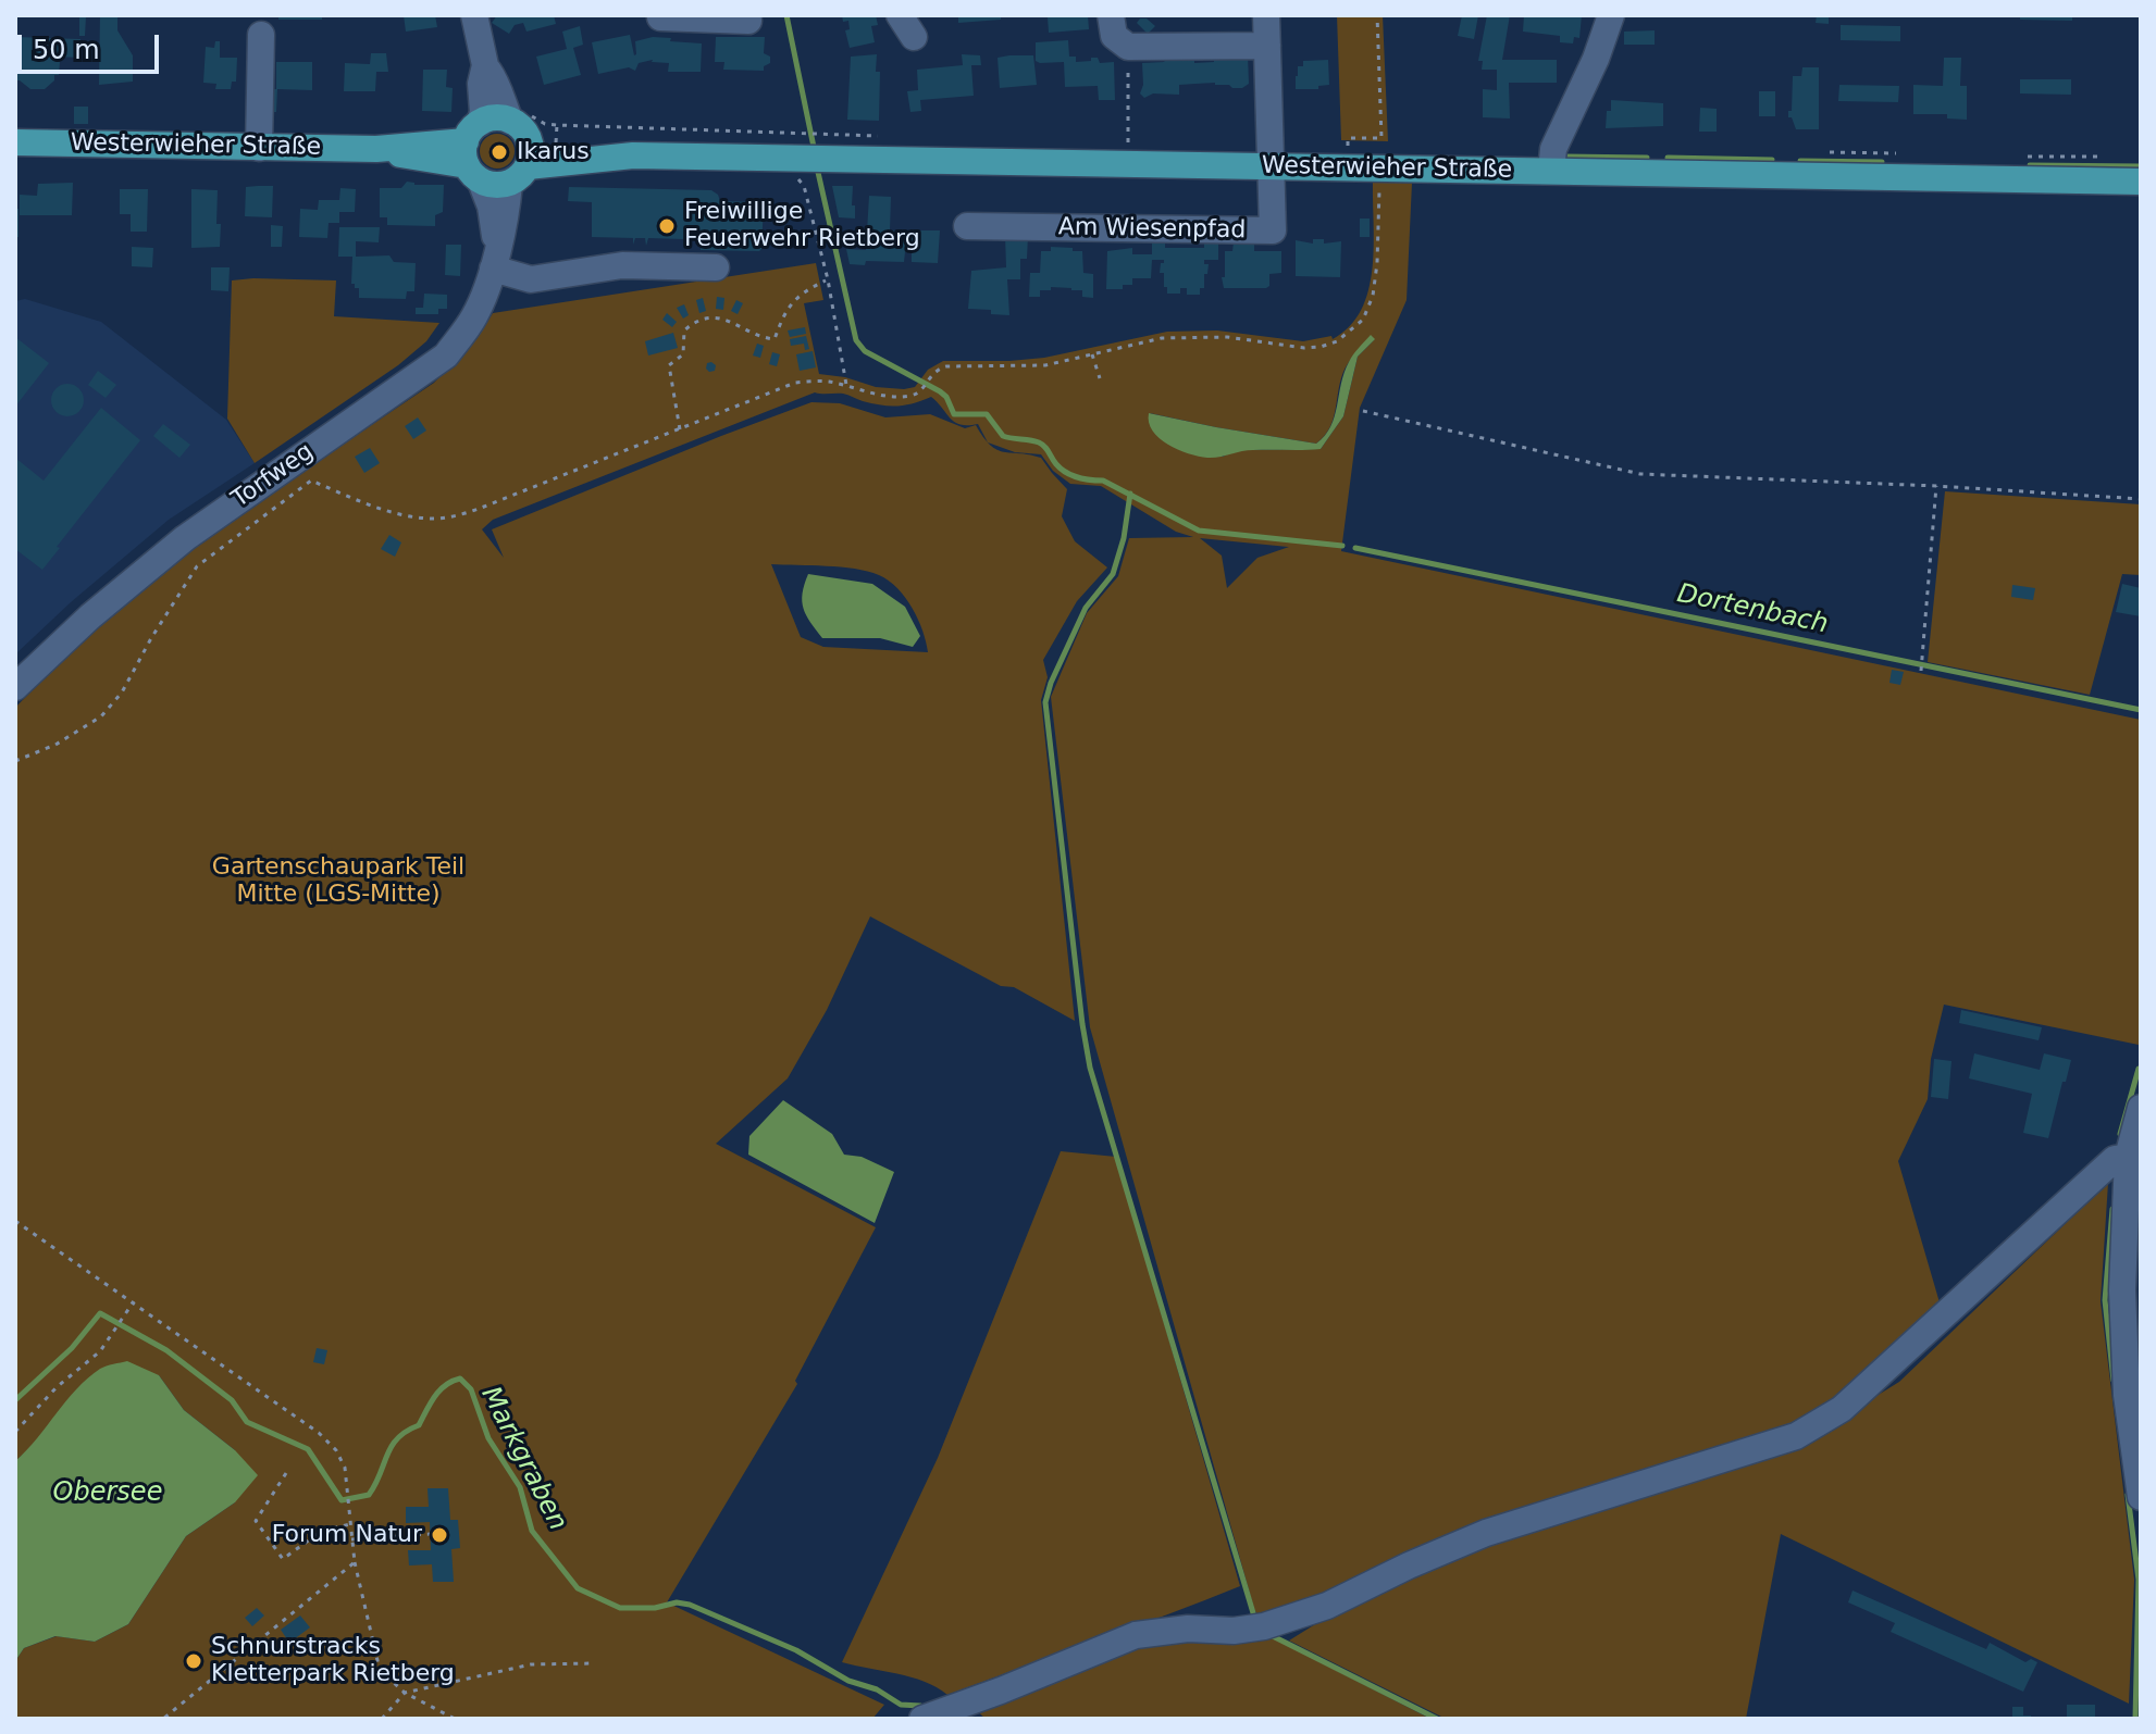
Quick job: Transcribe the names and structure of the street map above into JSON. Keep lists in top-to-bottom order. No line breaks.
{"streets":{"main road":["Westerwieher Straße"],"street":["Am Wiesenpfad","Torfweg"]},"crossings":[["Westerwieher Straße","Am Wiesenpfad"],["Westerwieher Straße","Torfweg"]],"water":["Dortenbach","Markgraben","Obersee"],"parks":["Gartenschaupark Teil Mitte (LGS-Mitte)"],"places":["Ikarus","Freiwillige Feuerwehr Rietberg","Forum Natur","Schnurstracks Kletterpark Rietberg"],"scale_bar":"50 m"}
